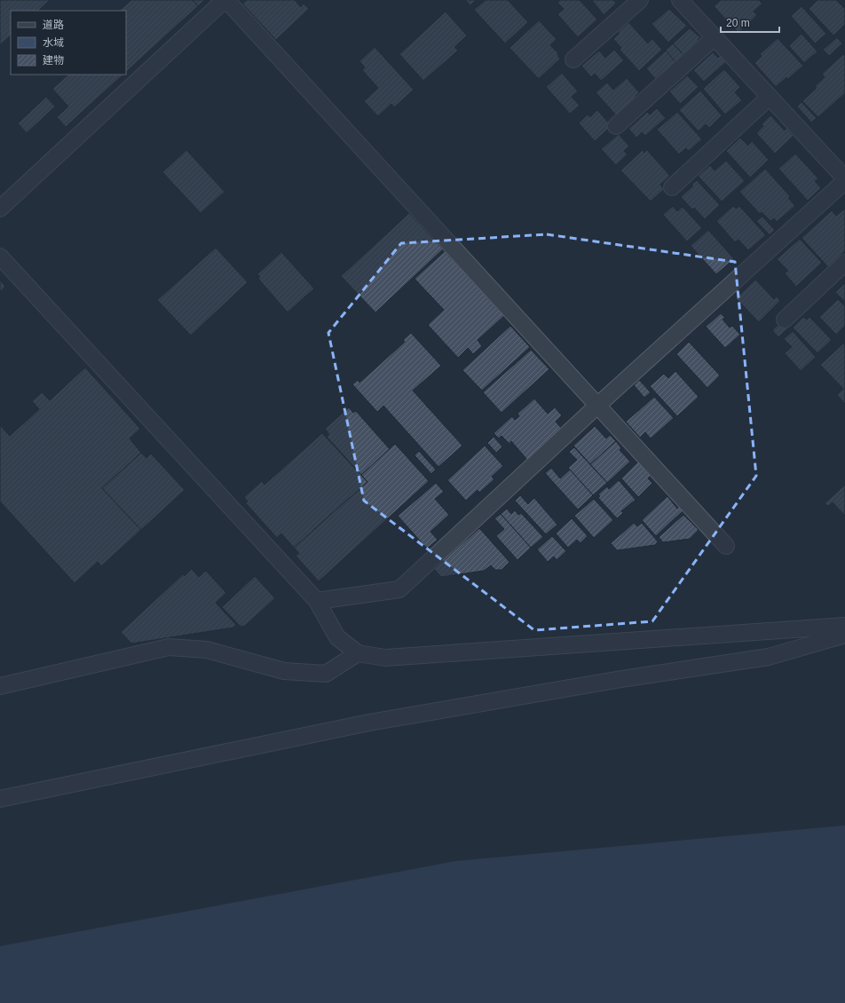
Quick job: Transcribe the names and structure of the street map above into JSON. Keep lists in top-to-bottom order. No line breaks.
{"legend":["道路","水域","建物"],"scale_bar":"20 m"}
